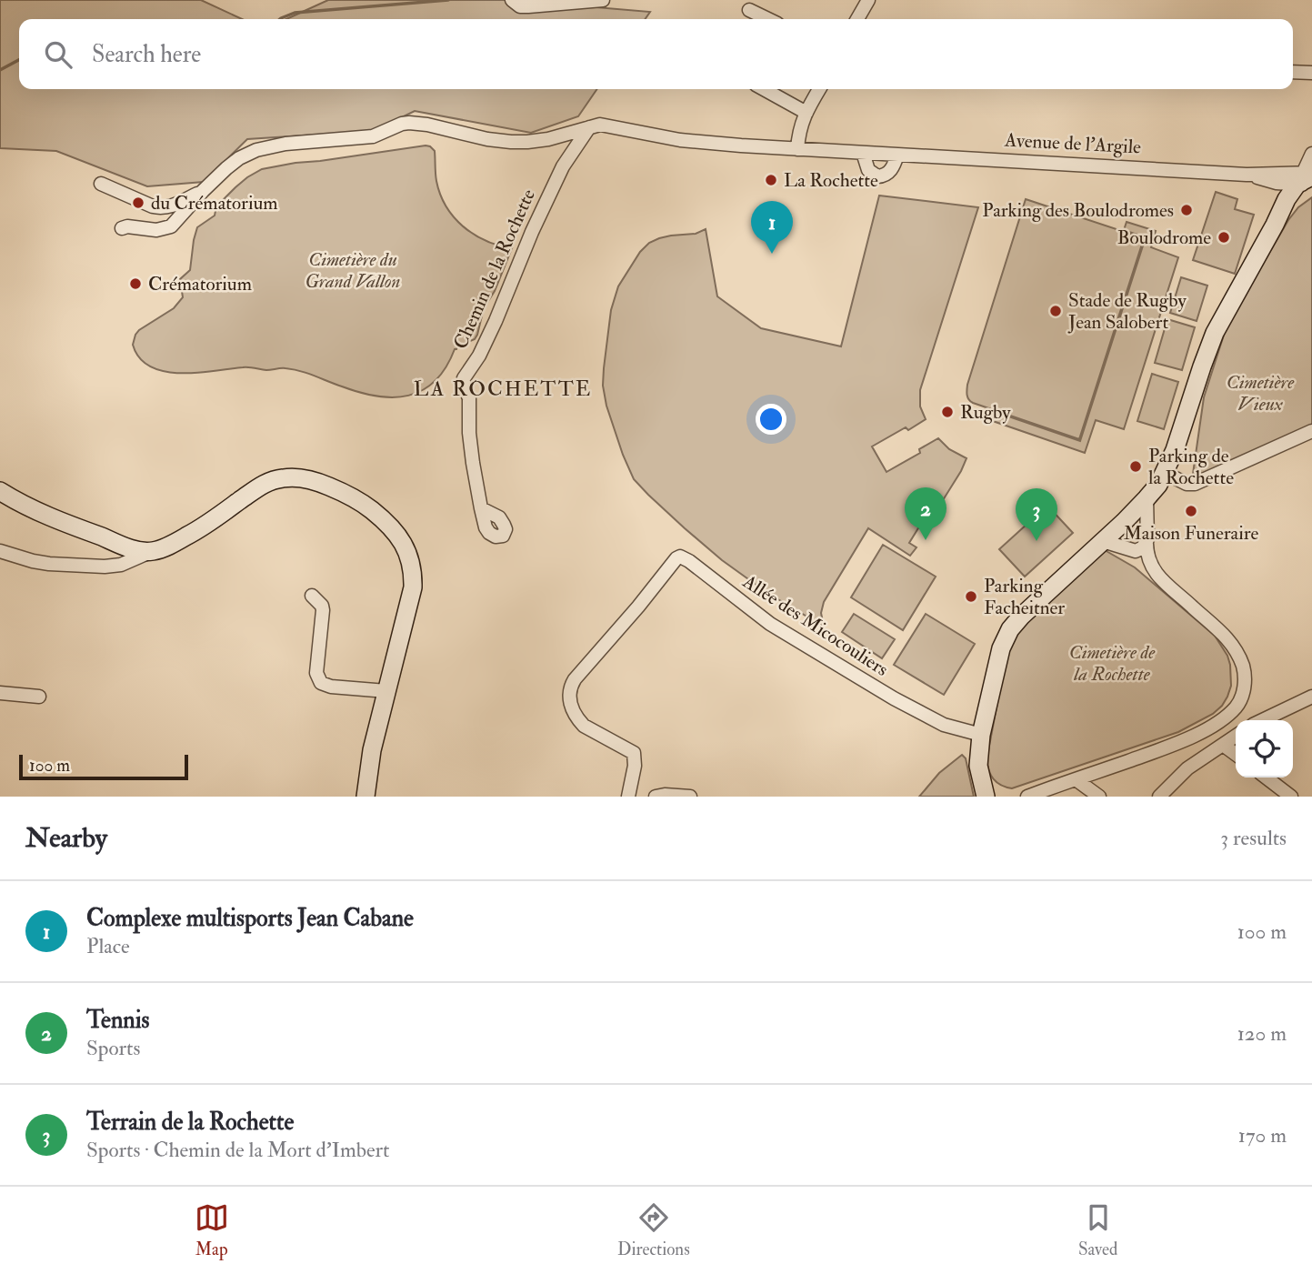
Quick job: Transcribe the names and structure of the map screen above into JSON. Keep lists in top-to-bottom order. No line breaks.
{"streets":{"street":["Avenue de l'Argile","Chemin de la Rochette","Allée des Micocouliers"]},"crossings":[["Avenue de l'Argile","Chemin de la Rochette"]],"districts":["LA ROCHETTE"],"parks":["Cimetière du Grand Vallon","Cimetière Vieux","Cimetière de la Rochette"],"places":["La Rochette","du Crématorium","Parking des Boulodromes","Boulodrome","Crématorium","Stade de Rugby Jean Salobert","Rugby","Parking de la Rochette","Maison Funeraire","Parking Facheitner"],"scale_bar":"100 m","page":{"search":"Search here","pins":["1","2","3"],"scale":"100 m","heading":["Nearby","3 results"],"list":[{"mark":"1","name":"Complexe multisports Jean Cabane","note":"Place","value":"100 m"},{"mark":"2","name":"Tennis","note":"Sports","value":"120 m"},{"mark":"3","name":"Terrain de la Rochette","note":"Sports · Chemin de la Mort d'Imbert","value":"170 m"}],"nav":["Map","Directions","Saved"]}}
